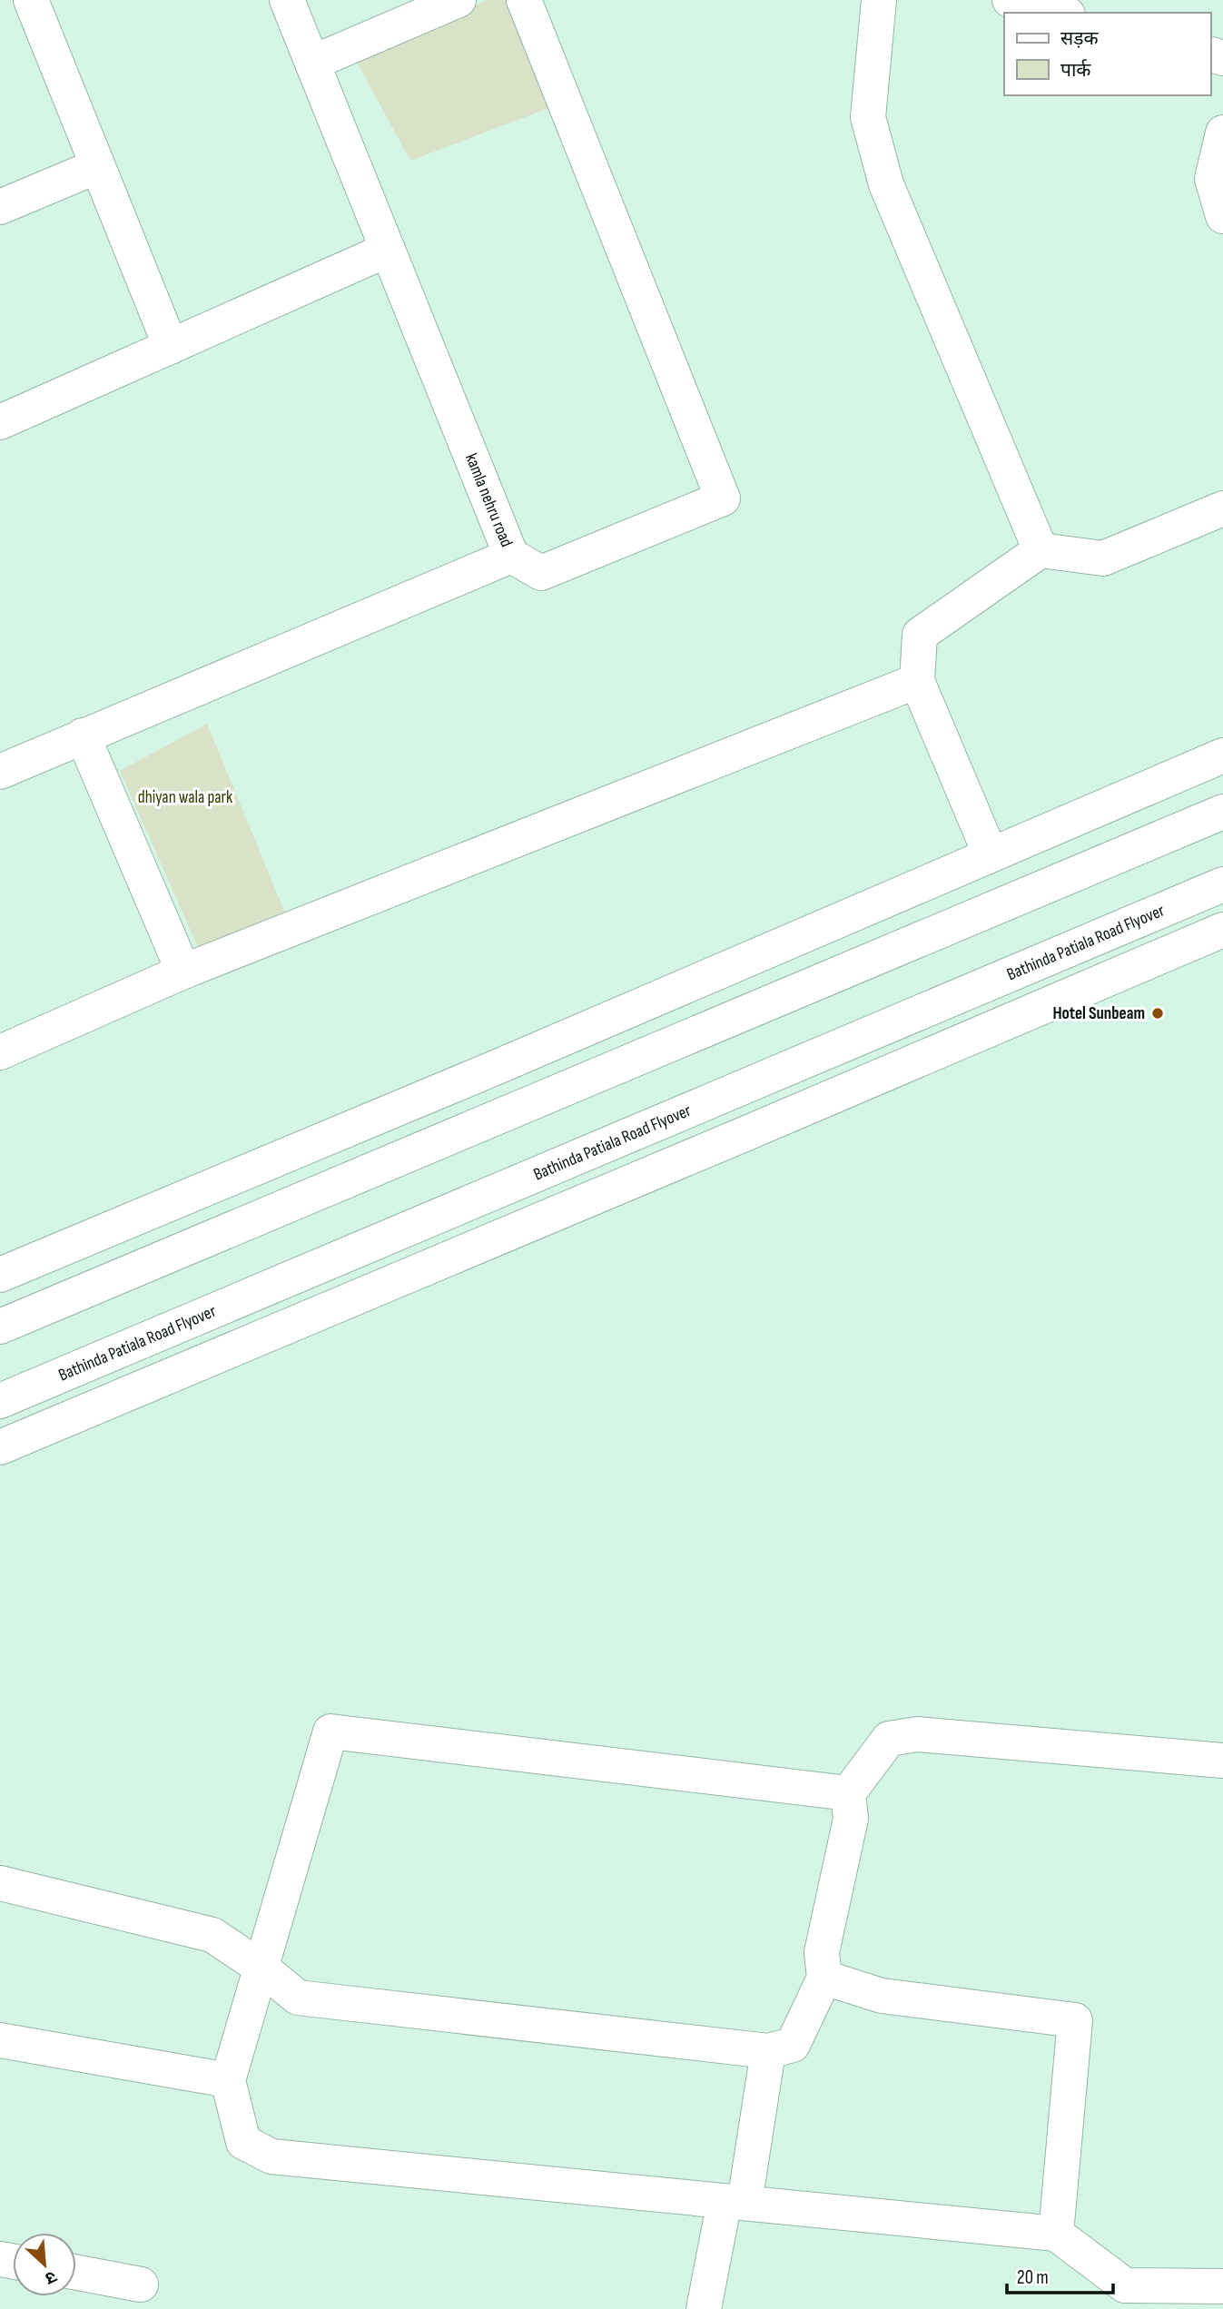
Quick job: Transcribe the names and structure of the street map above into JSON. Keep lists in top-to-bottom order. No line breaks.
{"streets":{"main road":["kamla nehru road","Bathinda Patiala Road Flyover"]},"parks":["dhiyan wala park"],"places":["Hotel Sunbeam"],"legend":["सड़क","पार्क"],"scale_bar":"20 m","north":"bottom right"}
